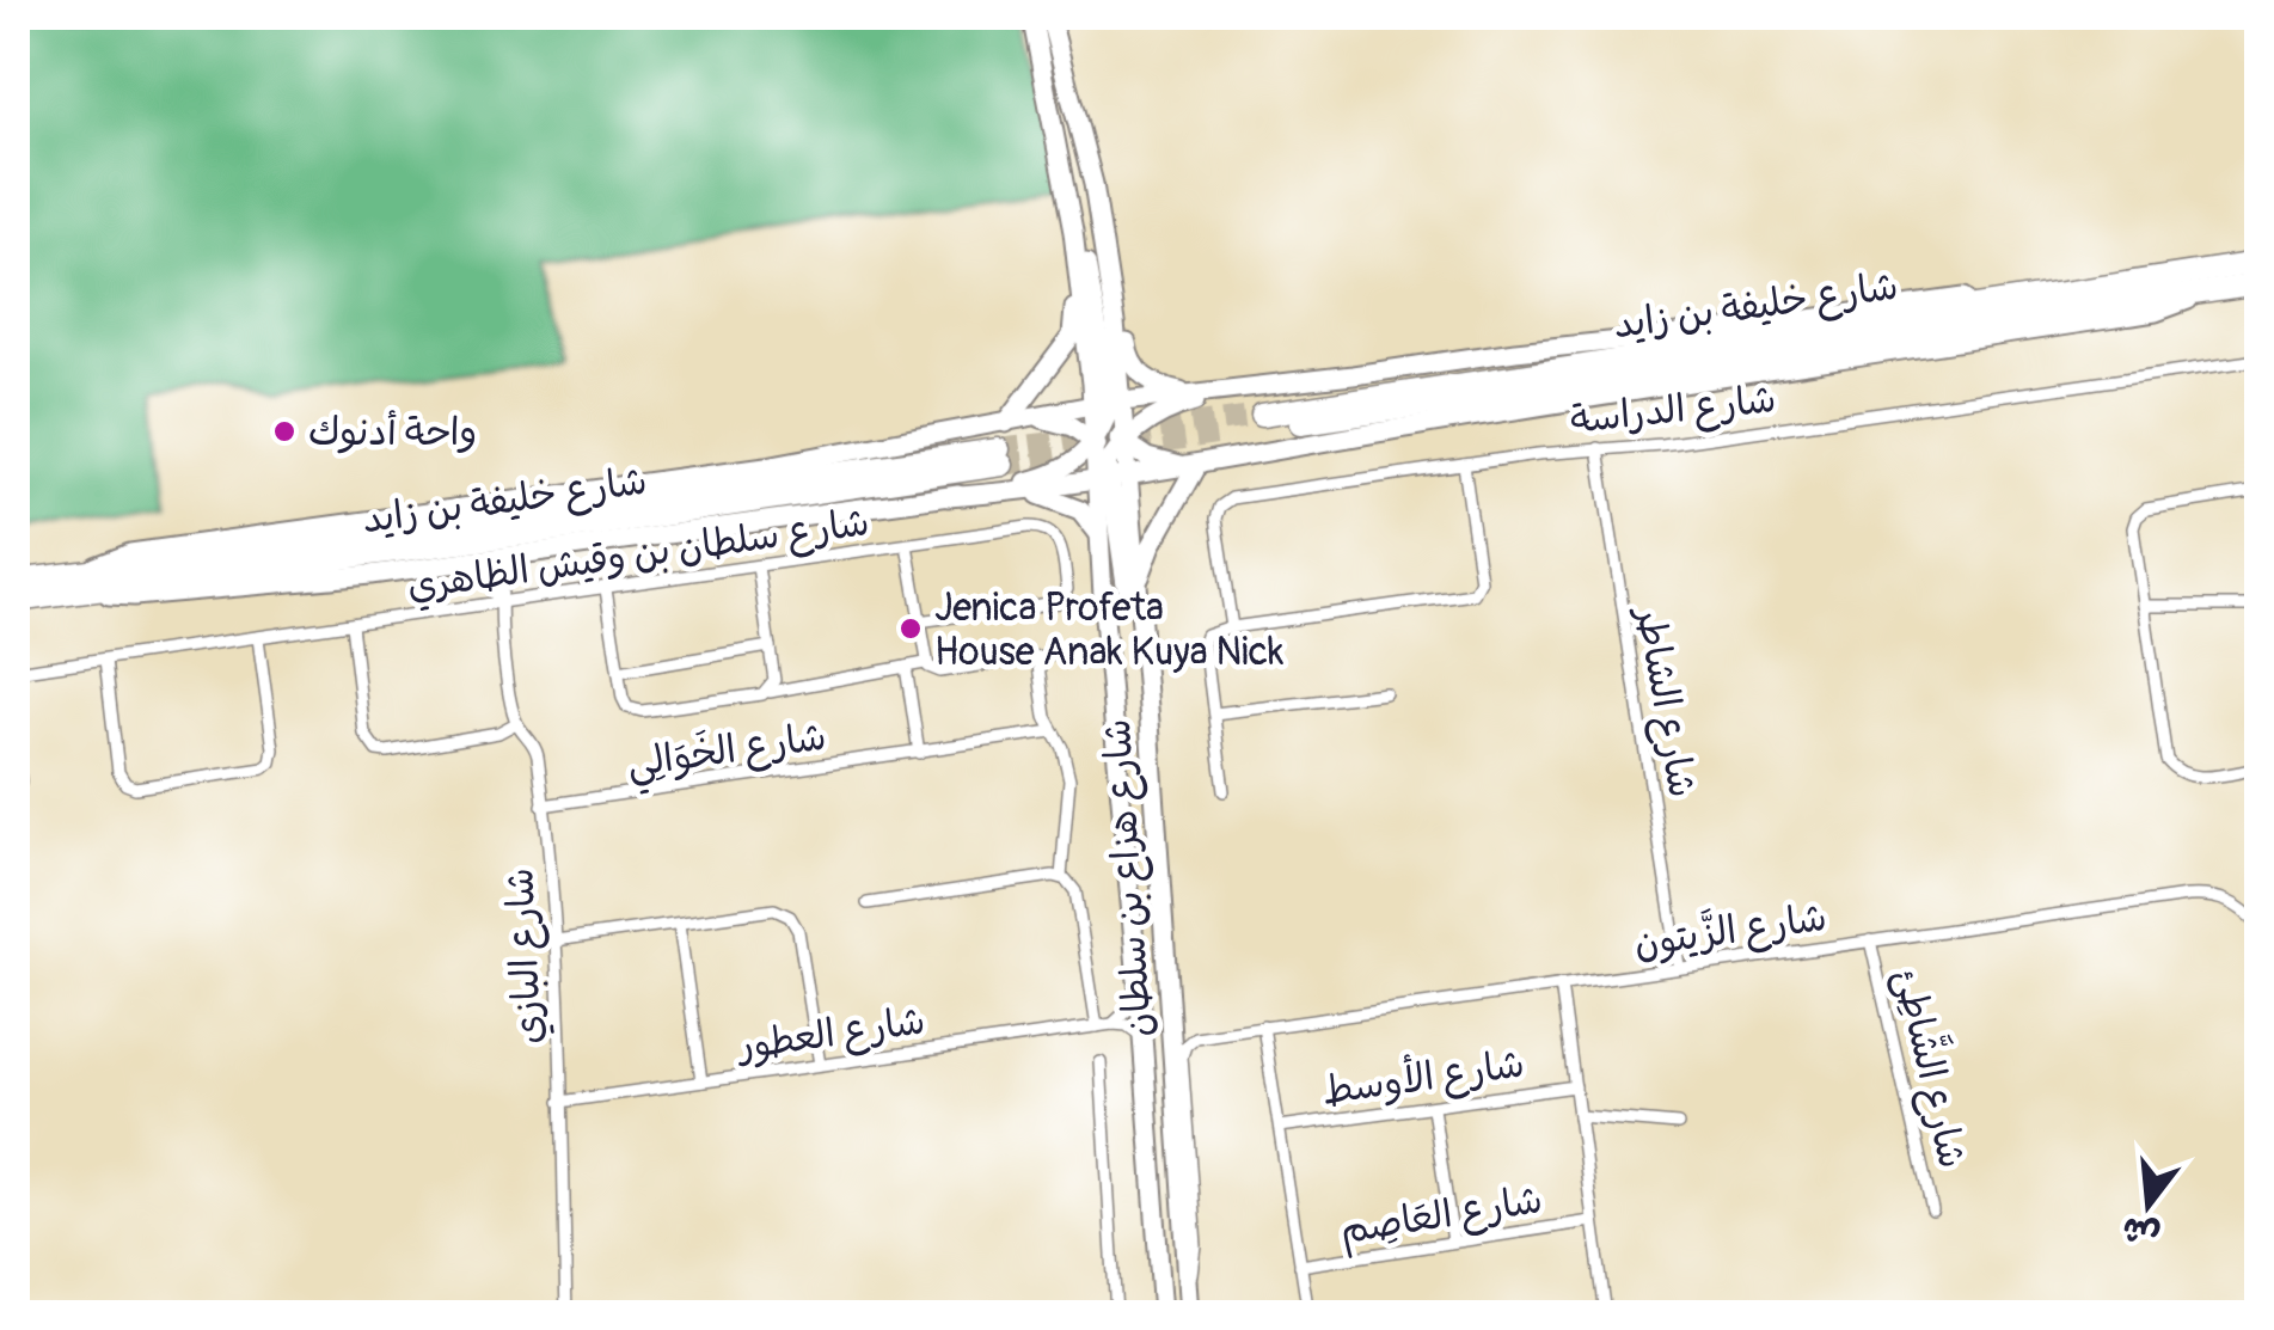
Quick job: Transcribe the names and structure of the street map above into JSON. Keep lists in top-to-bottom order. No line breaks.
{"streets":{"highway":["شارع خليفة بن زايد"],"main road":["شارع هزاع بن سلطان"],"street":["شارع الدراسة","شارع سلطان بن وقيش الظاهري","شارع الشاطر","شارع الخَوَالِي","شارع الزَّيتون","شارع البازي","شارع العطور","شارع الشَّاطِئ","شارع الأوسط","شارع العَاصِم"]},"crossings":[["شارع الدراسة","شارع الشاطر"],["شارع سلطان بن وقيش الظاهري","شارع البازي"],["شارع الشاطر","شارع الزَّيتون"],["شارع الخَوَالِي","شارع البازي"],["شارع الزَّيتون","شارع الشَّاطِئ"],["شارع البازي","شارع العطور"]],"places":["واحة أدنوك","Jenica Profeta House Anak Kuya Nick"],"north":"bottom"}
